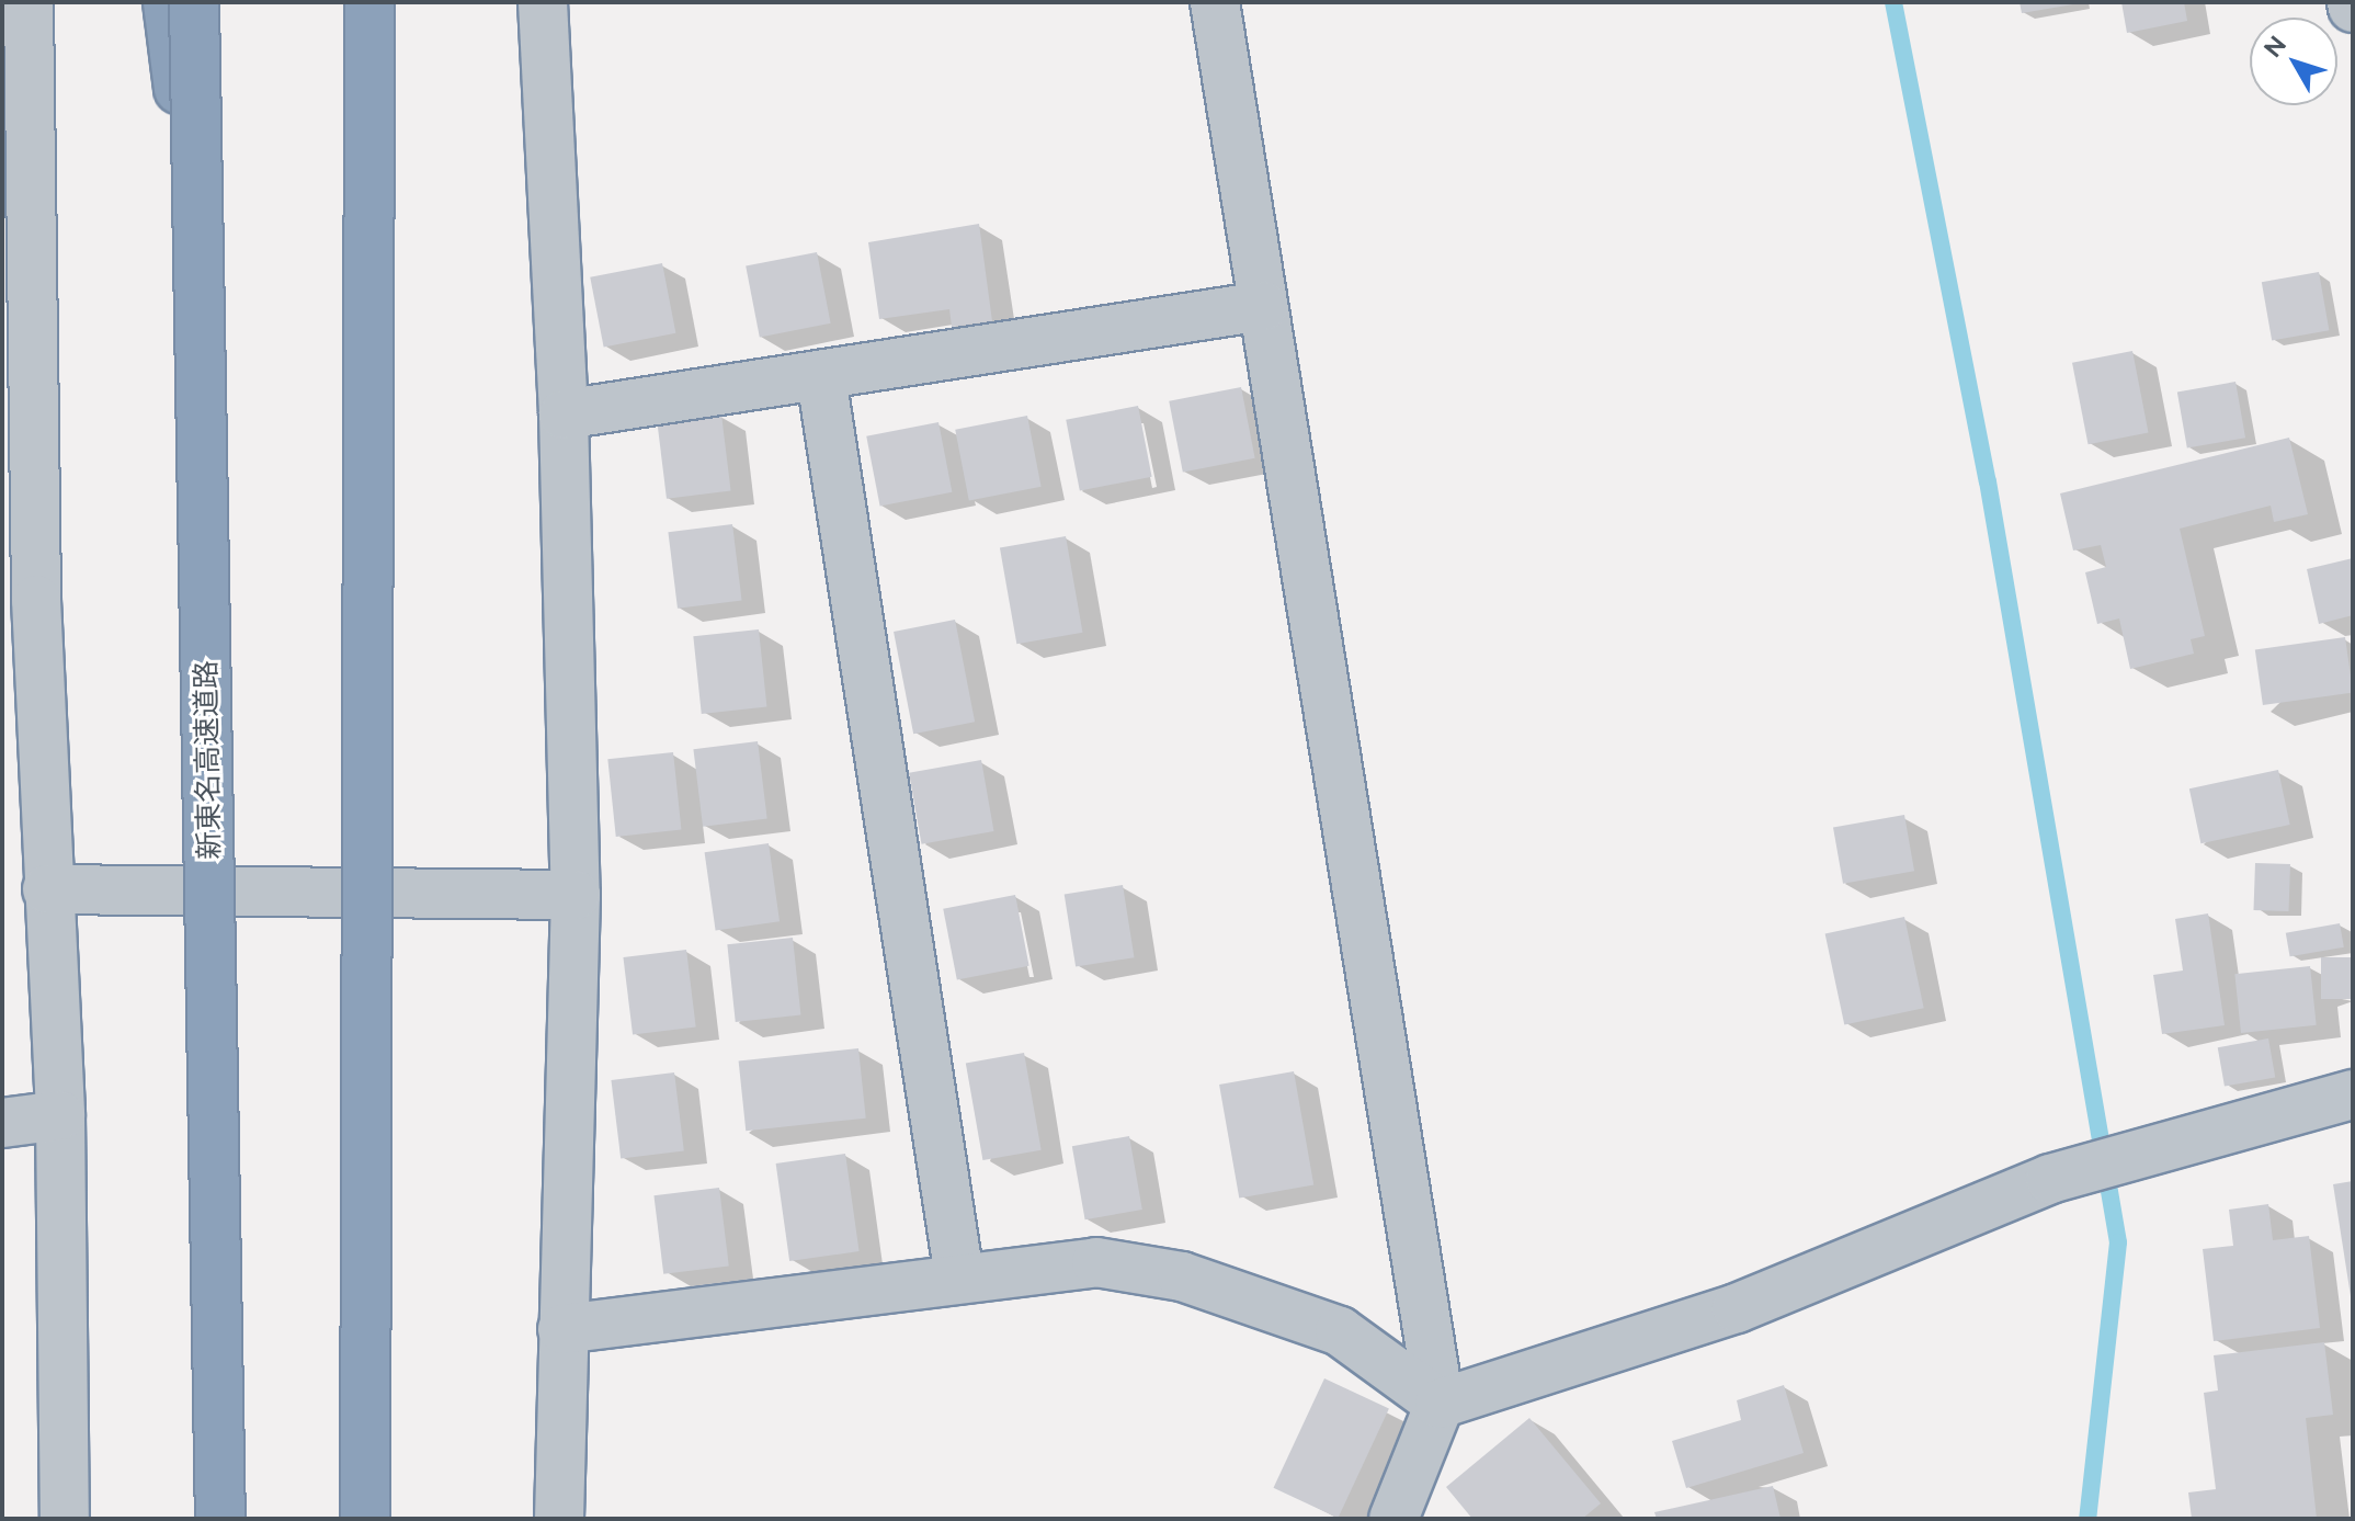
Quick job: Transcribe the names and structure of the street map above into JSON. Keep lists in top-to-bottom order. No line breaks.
{"streets":{"highway":["新東名高速道路"]},"north":"top left"}
